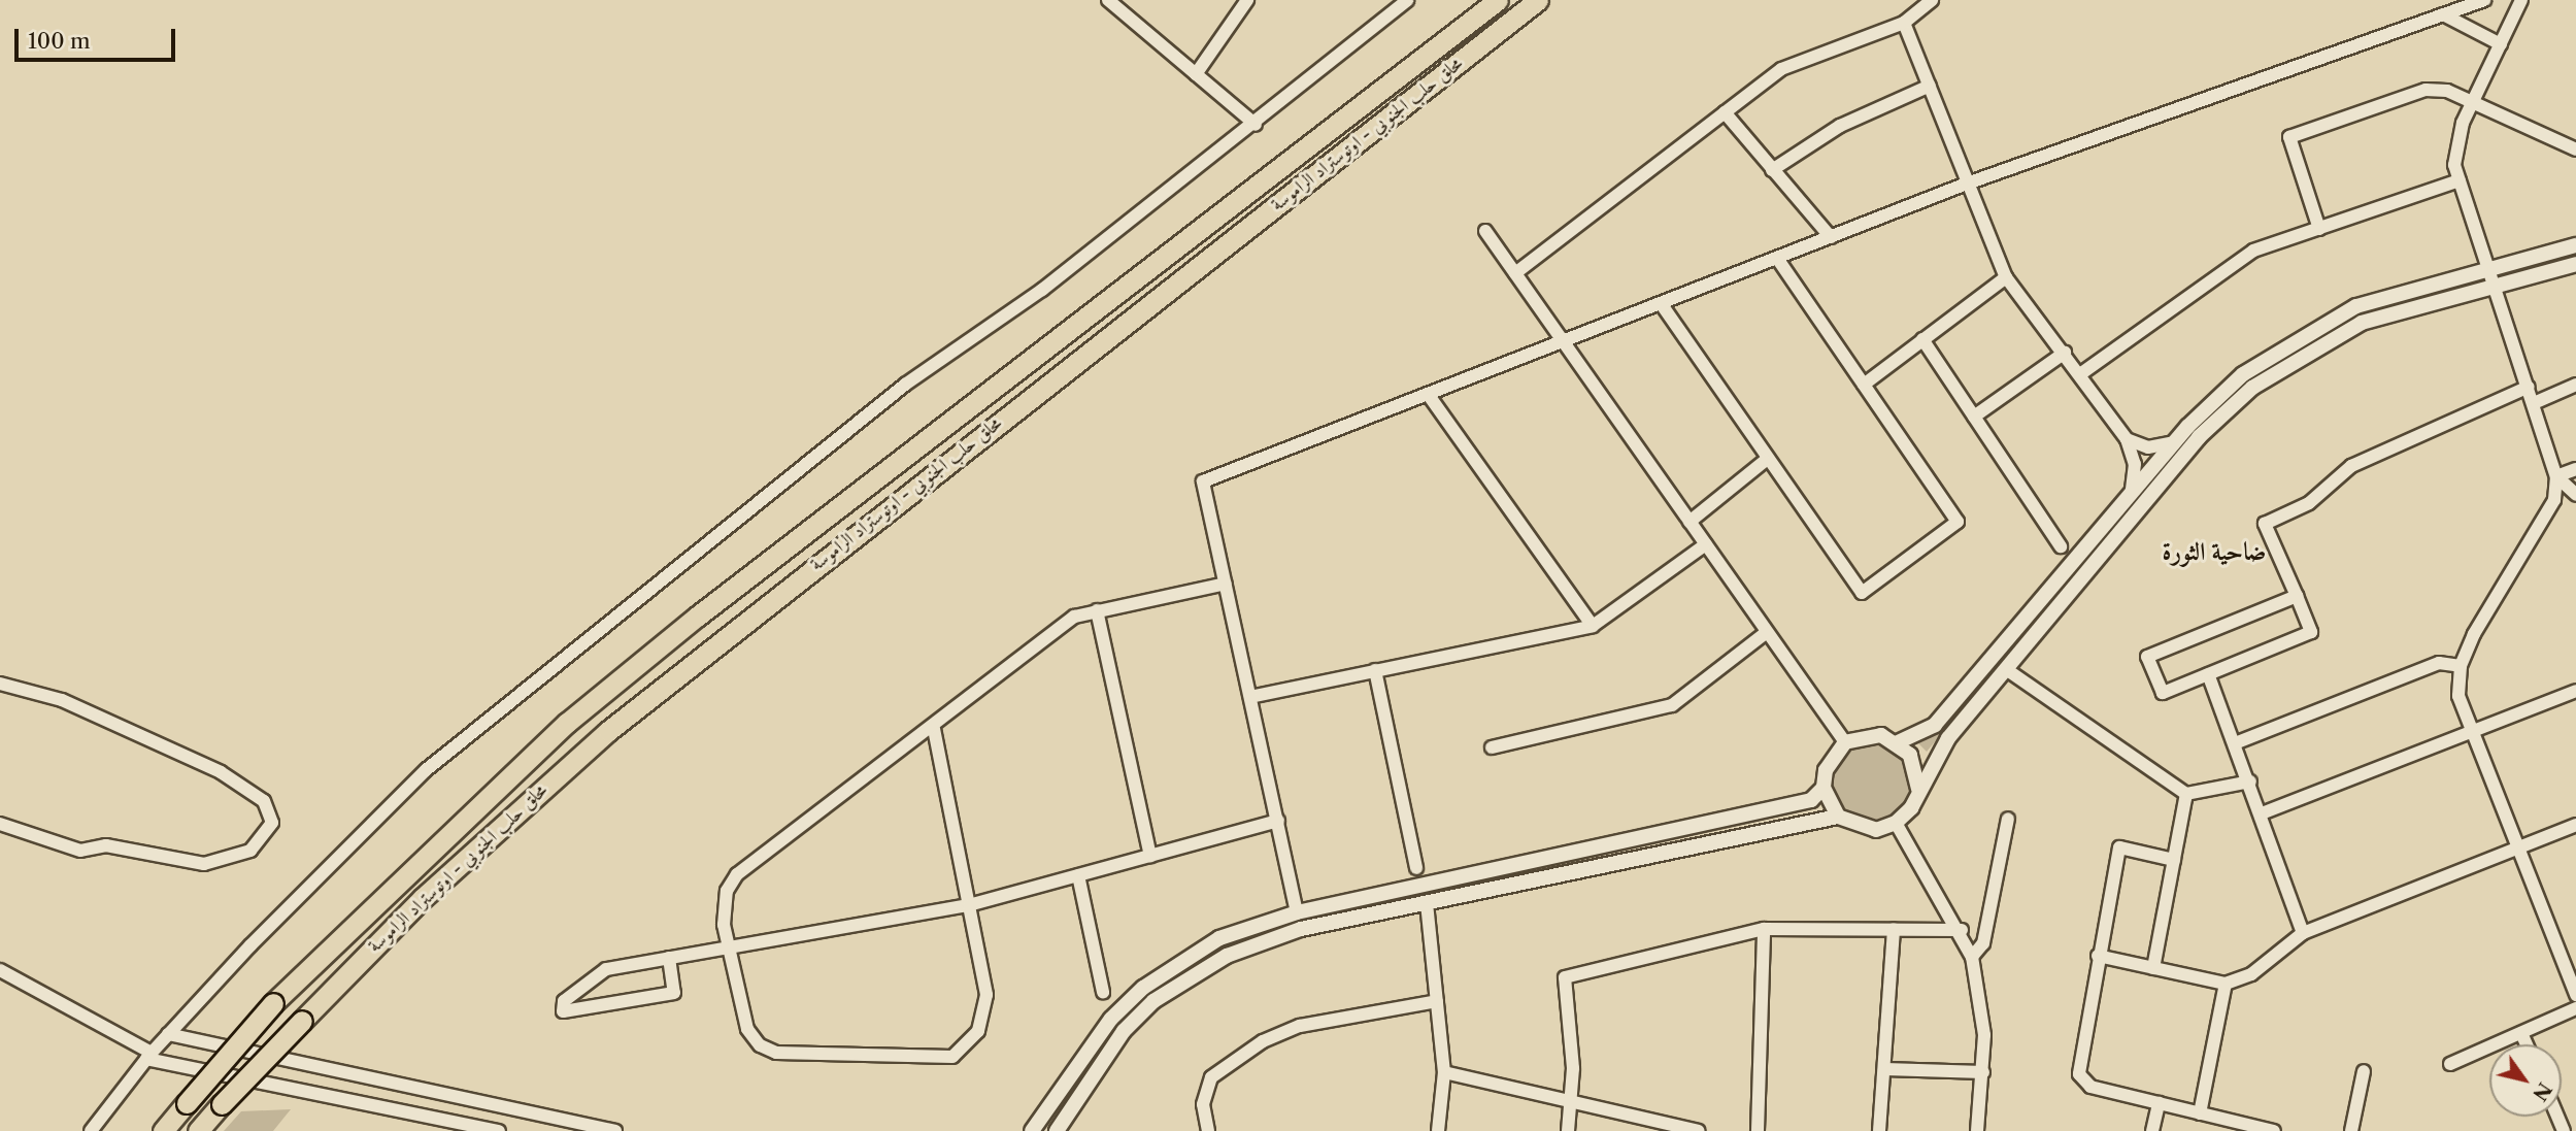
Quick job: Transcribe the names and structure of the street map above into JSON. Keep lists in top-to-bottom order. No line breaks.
{"streets":{"highway":["محلق حلب الجنوبي - اوتوستراد الراموسة"]},"districts":["ضاحية الثورة"],"scale_bar":"100 m","north":"bottom right"}
